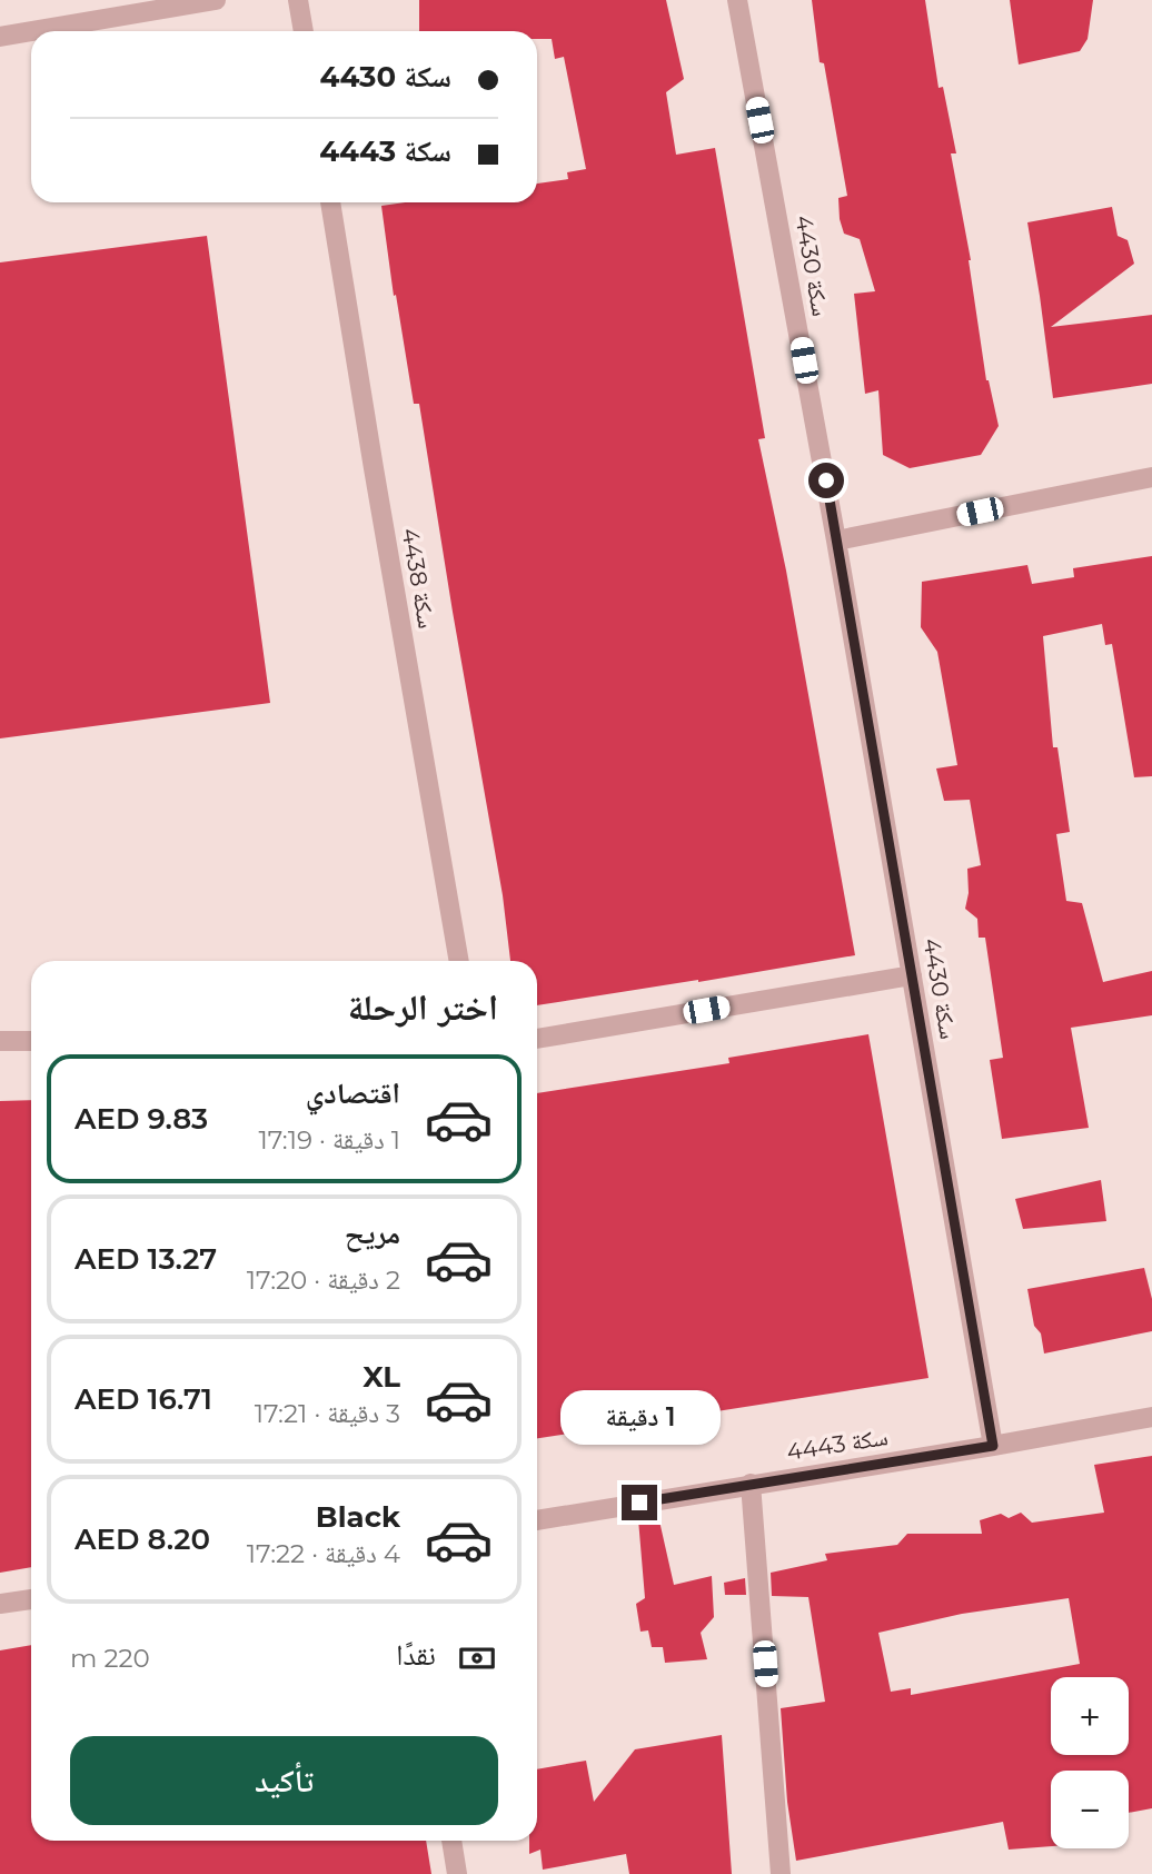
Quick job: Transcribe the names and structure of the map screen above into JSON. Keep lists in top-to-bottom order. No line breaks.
{"streets":{"street":["سكة 4430","سكة 4438","سكة 4443"]},"crossings":[["سكة 4430","سكة 4443"]],"page":{"banner":["سكة 4430","سكة 4443"],"heading":"اختر الرحلة","list":[{"name":"اقتصادي","note":"1 دقيقة · 17:19","value":"AED 9.83"},{"name":"مريح","note":"2 دقيقة · 17:20","value":"AED 13.27"},{"name":"XL","note":"3 دقيقة · 17:21","value":"AED 16.71"},{"name":"Black","note":"4 دقيقة · 17:22","value":"AED 8.20"}],"bubble":"1 دقيقة","pay":["نقدًا","220 m"],"map_buttons":["+","−"],"buttons":"تأكيد"}}
